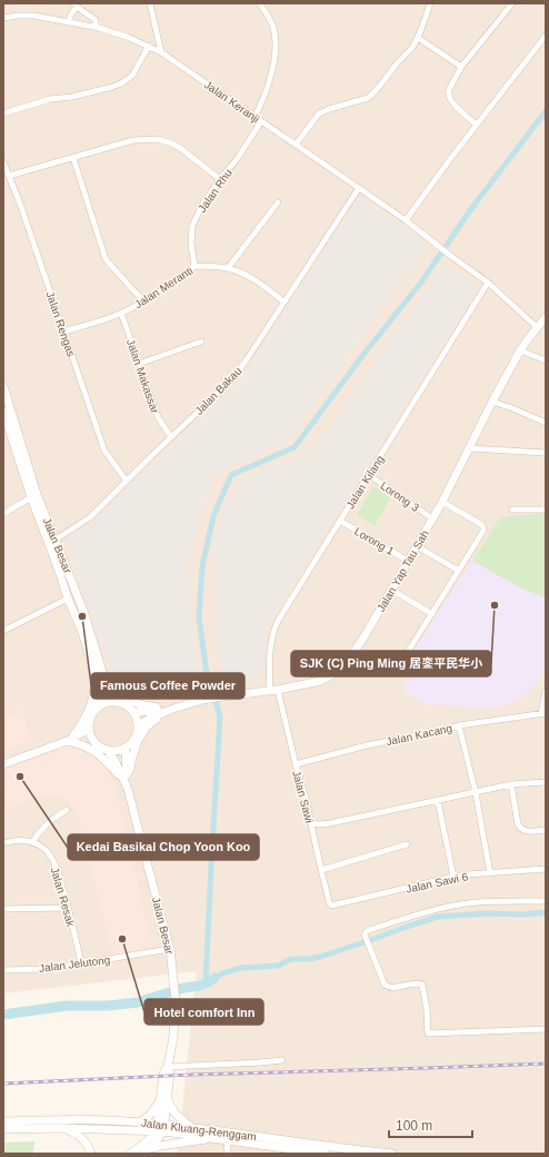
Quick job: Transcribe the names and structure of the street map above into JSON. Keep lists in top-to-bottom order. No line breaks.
{"streets":{"main road":["Jalan Besar","Jalan Yap Tau Sah","Jalan Kluang-Renggam"],"street":["Jalan Keranji","Jalan Rhu","Jalan Meranti","Jalan Rengas","Jalan Makassar","Jalan Bakau","Jalan Kilang","Lorong 3","Lorong 1","Jalan Kacang","Jalan Sawi","Jalan Sawi 6","Jalan Resak","Jalan Jelutong"]},"crossings":[["Jalan Keranji","Jalan Rhu"],["Jalan Keranji","Jalan Bakau"],["Jalan Keranji","Jalan Kilang"],["Jalan Rhu","Jalan Meranti"],["Jalan Meranti","Jalan Rengas"],["Jalan Meranti","Jalan Makassar"],["Jalan Meranti","Jalan Bakau"],["Jalan Rengas","Jalan Bakau"],["Jalan Makassar","Jalan Bakau"],["Jalan Bakau","Jalan Besar"],["Jalan Kilang","Lorong 3"],["Jalan Kilang","Lorong 1"],["Jalan Kilang","Jalan Yap Tau Sah"],["Jalan Kilang","Jalan Sawi"],["Lorong 3","Jalan Yap Tau Sah"],["Lorong 1","Jalan Yap Tau Sah"],["Jalan Besar","Jalan Yap Tau Sah"],["Jalan Besar","Jalan Jelutong"],["Jalan Besar","Jalan Kluang-Renggam"],["Jalan Yap Tau Sah","Jalan Sawi"],["Jalan Kacang","Jalan Sawi"],["Jalan Sawi","Jalan Sawi 6"],["Jalan Resak","Jalan Jelutong"]],"places":["SJK (C) Ping Ming 居銮平民华小","Famous Coffee Powder","Kedai Basikal Chop Yoon Koo","Hotel comfort Inn"],"scale_bar":"100 m"}
